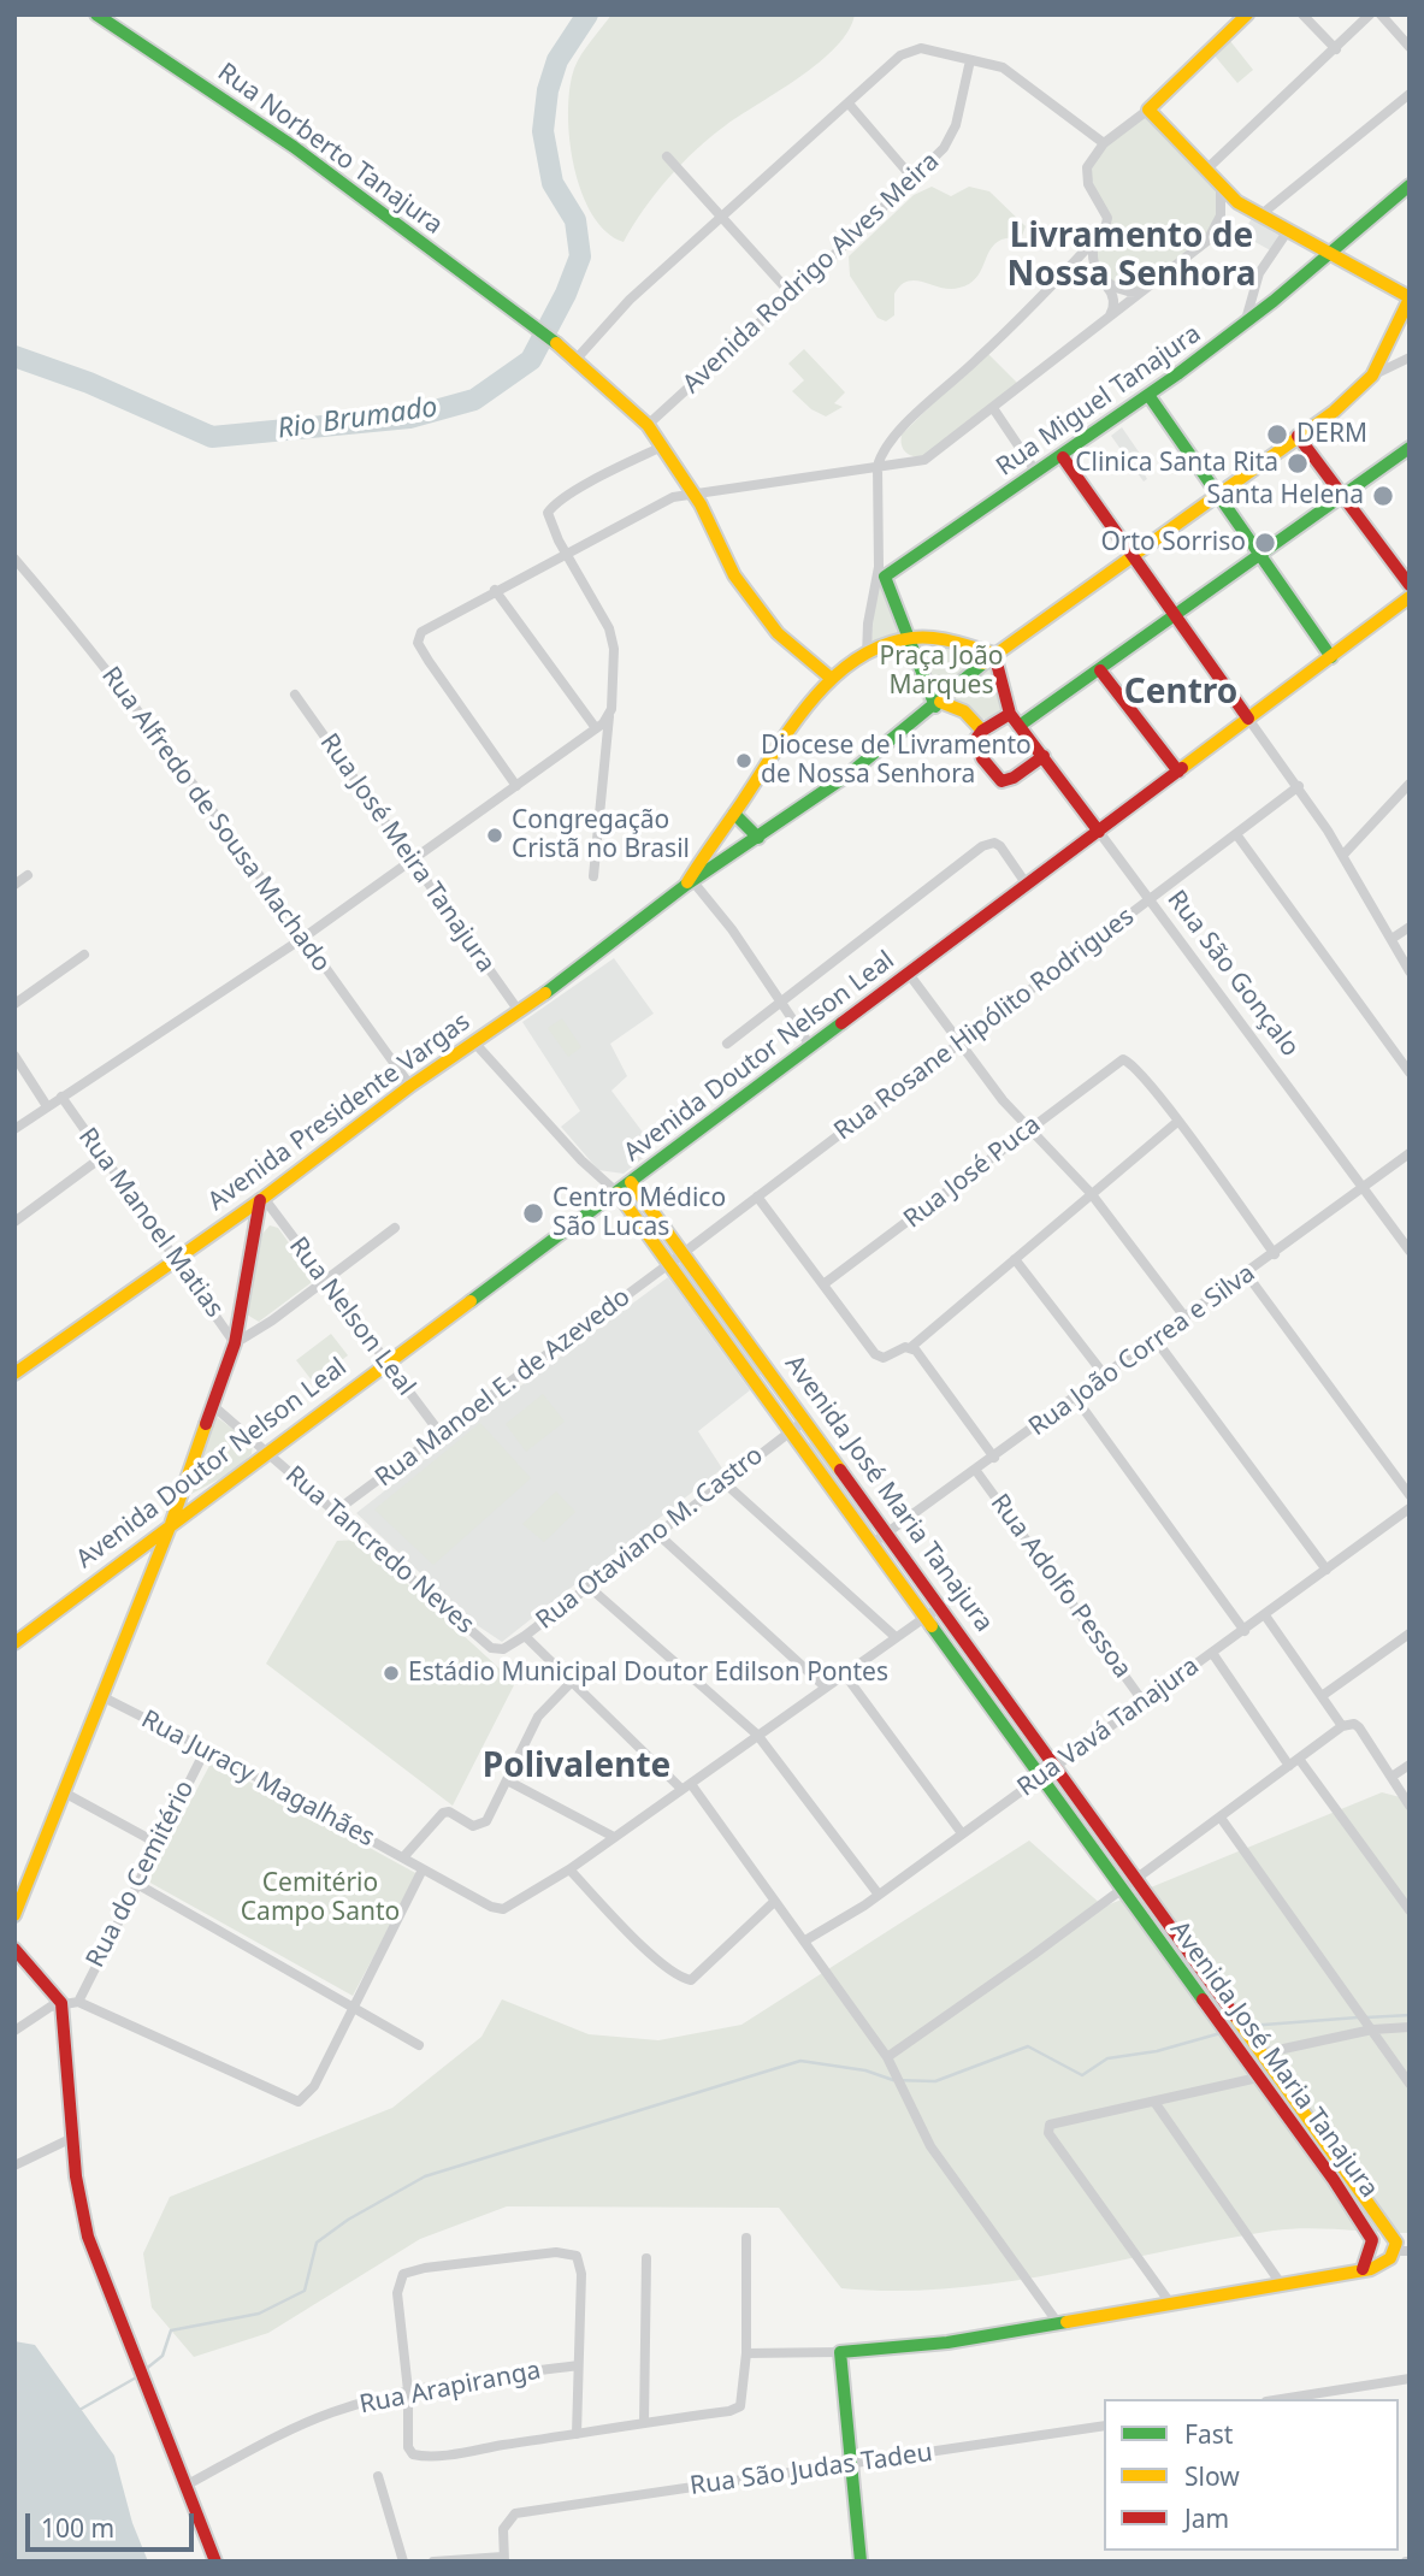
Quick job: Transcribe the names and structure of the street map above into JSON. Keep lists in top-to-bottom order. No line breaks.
{"streets":{"street":["Rua Norberto Tanajura","Avenida Rodrigo Alves Meira","Rua Miguel Tanajura","Rua Alfredo de Sousa Machado","Rua José Meira Tanajura","Rua São Gonçalo","Rua Rosane Hipólito Rodrigues","Avenida Doutor Nelson Leal","Avenida Presidente Vargas","Rua José Puca","Rua Manoel Matias","Rua Nelson Leal","Rua João Correa e Silva","Rua Manoel E. de Azevedo","Avenida José Maria Tanajura","Rua Otaviano M. Castro","Rua Tancredo Neves","Rua Adolfo Pessoa","Rua Vavá Tanajura","Rua Juracy Magalhães","Rua do Cemitério","Rua Arapiranga","Rua São Judas Tadeu"]},"crossings":[["Rua Norberto Tanajura","Avenida Rodrigo Alves Meira"],["Rua Alfredo de Sousa Machado","Avenida Presidente Vargas"],["Rua José Meira Tanajura","Avenida Presidente Vargas"],["Rua São Gonçalo","Rua Rosane Hipólito Rodrigues"],["Rua São Gonçalo","Avenida Doutor Nelson Leal"],["Rua São Gonçalo","Rua João Correa e Silva"],["Rua Rosane Hipólito Rodrigues","Rua Manoel E. de Azevedo"],["Rua Rosane Hipólito Rodrigues","Avenida José Maria Tanajura"],["Avenida Doutor Nelson Leal","Rua Nelson Leal"],["Avenida Doutor Nelson Leal","Avenida José Maria Tanajura"],["Avenida Doutor Nelson Leal","Rua Tancredo Neves"],["Avenida Presidente Vargas","Rua Manoel Matias"],["Avenida Presidente Vargas","Rua Nelson Leal"],["Rua Nelson Leal","Rua Manoel E. de Azevedo"],["Rua João Correa e Silva","Avenida José Maria Tanajura"],["Rua João Correa e Silva","Rua Adolfo Pessoa"],["Rua Manoel E. de Azevedo","Avenida José Maria Tanajura"],["Rua Manoel E. de Azevedo","Rua Tancredo Neves"],["Avenida José Maria Tanajura","Rua Otaviano M. Castro"],["Avenida José Maria Tanajura","Rua Vavá Tanajura"],["Rua Otaviano M. Castro","Rua Tancredo Neves"],["Rua Adolfo Pessoa","Rua Vavá Tanajura"],["Rua Juracy Magalhães","Rua do Cemitério"]],"districts":["Livramento de Nossa Senhora","Centro","Polivalente"],"water":["Rio Brumado"],"parks":["Praça João Marques","Cemitério Campo Santo"],"places":["DERM","Clinica Santa Rita","Santa Helena","Orto Sorriso","Diocese de Livramento de Nossa Senhora","Congregação Cristã no Brasil","Centro Médico São Lucas","Estádio Municipal Doutor Edilson Pontes"],"legend":["Fast","Slow","Jam"],"scale_bar":"100 m"}
